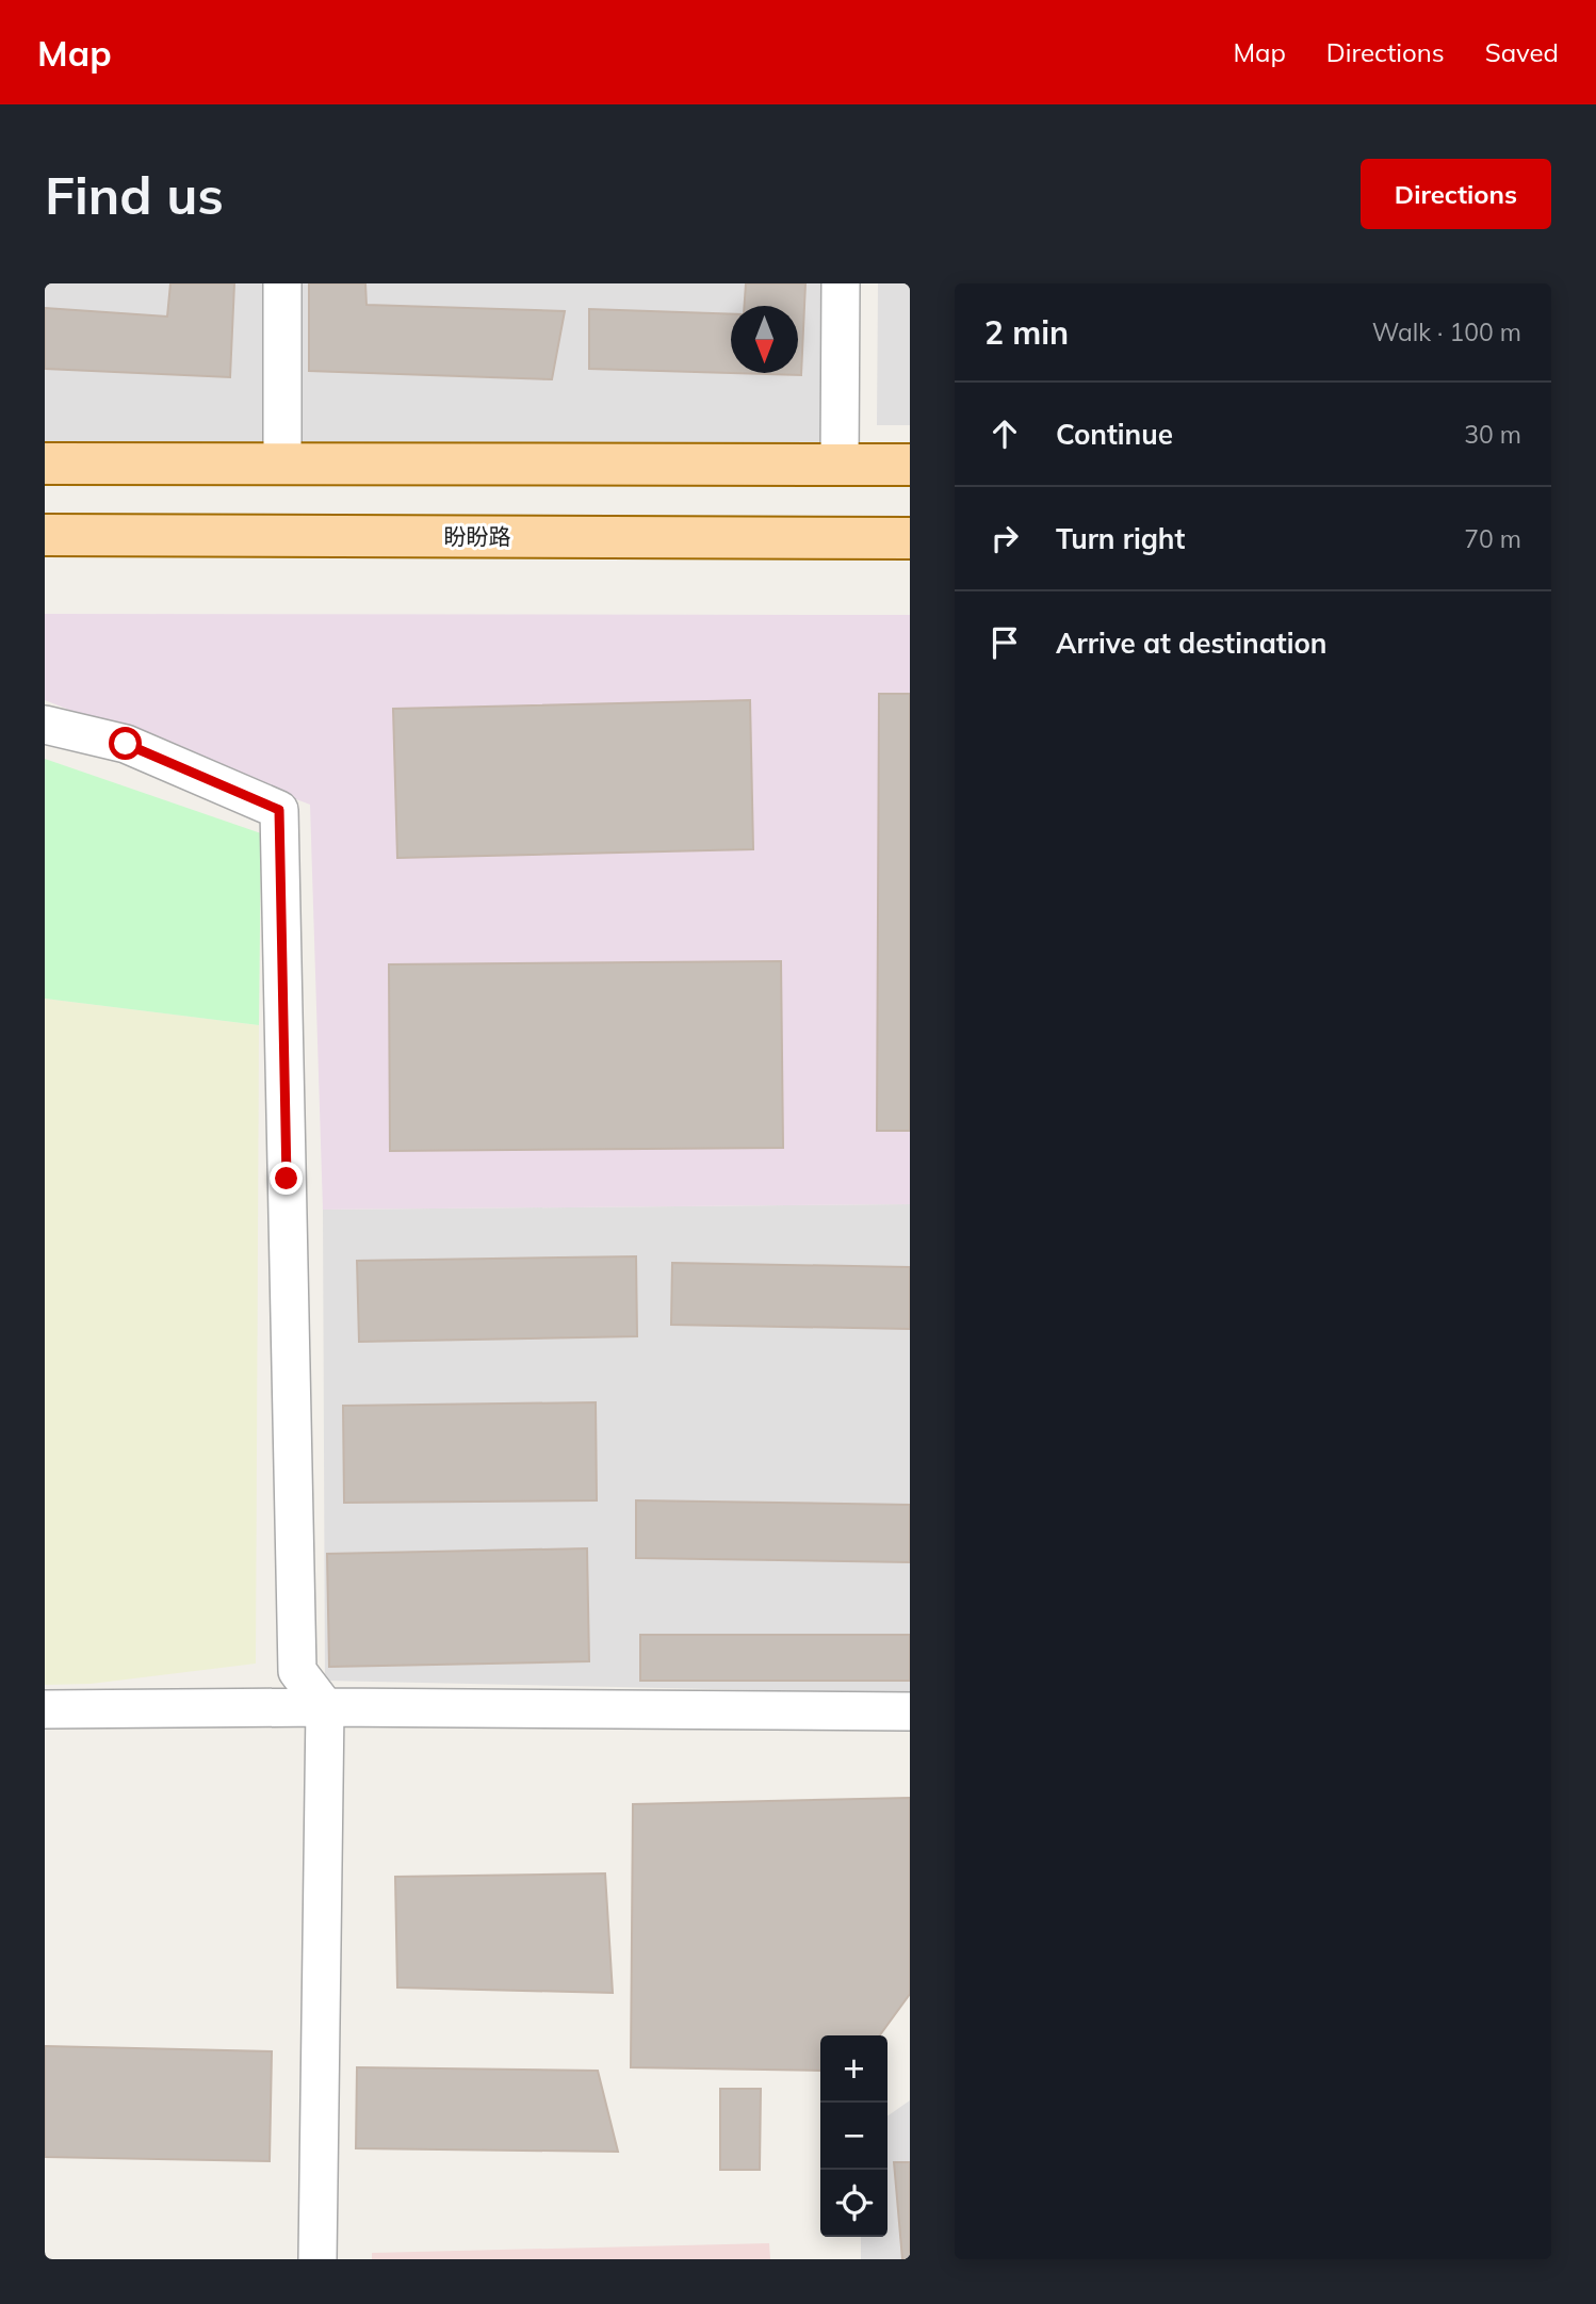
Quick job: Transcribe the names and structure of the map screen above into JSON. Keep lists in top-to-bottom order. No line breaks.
{"streets":{"main road":["盼盼路"]},"north":"bottom","page":{"header":"Map","nav":["Map","Directions","Saved"],"buttons":"Directions","title":"Find us","heading":["2 min","Walk · 100 m"],"list":[["Continue","30 m"],["Turn right","70 m"],"Arrive at destination"],"map_buttons":["+","−"]}}
